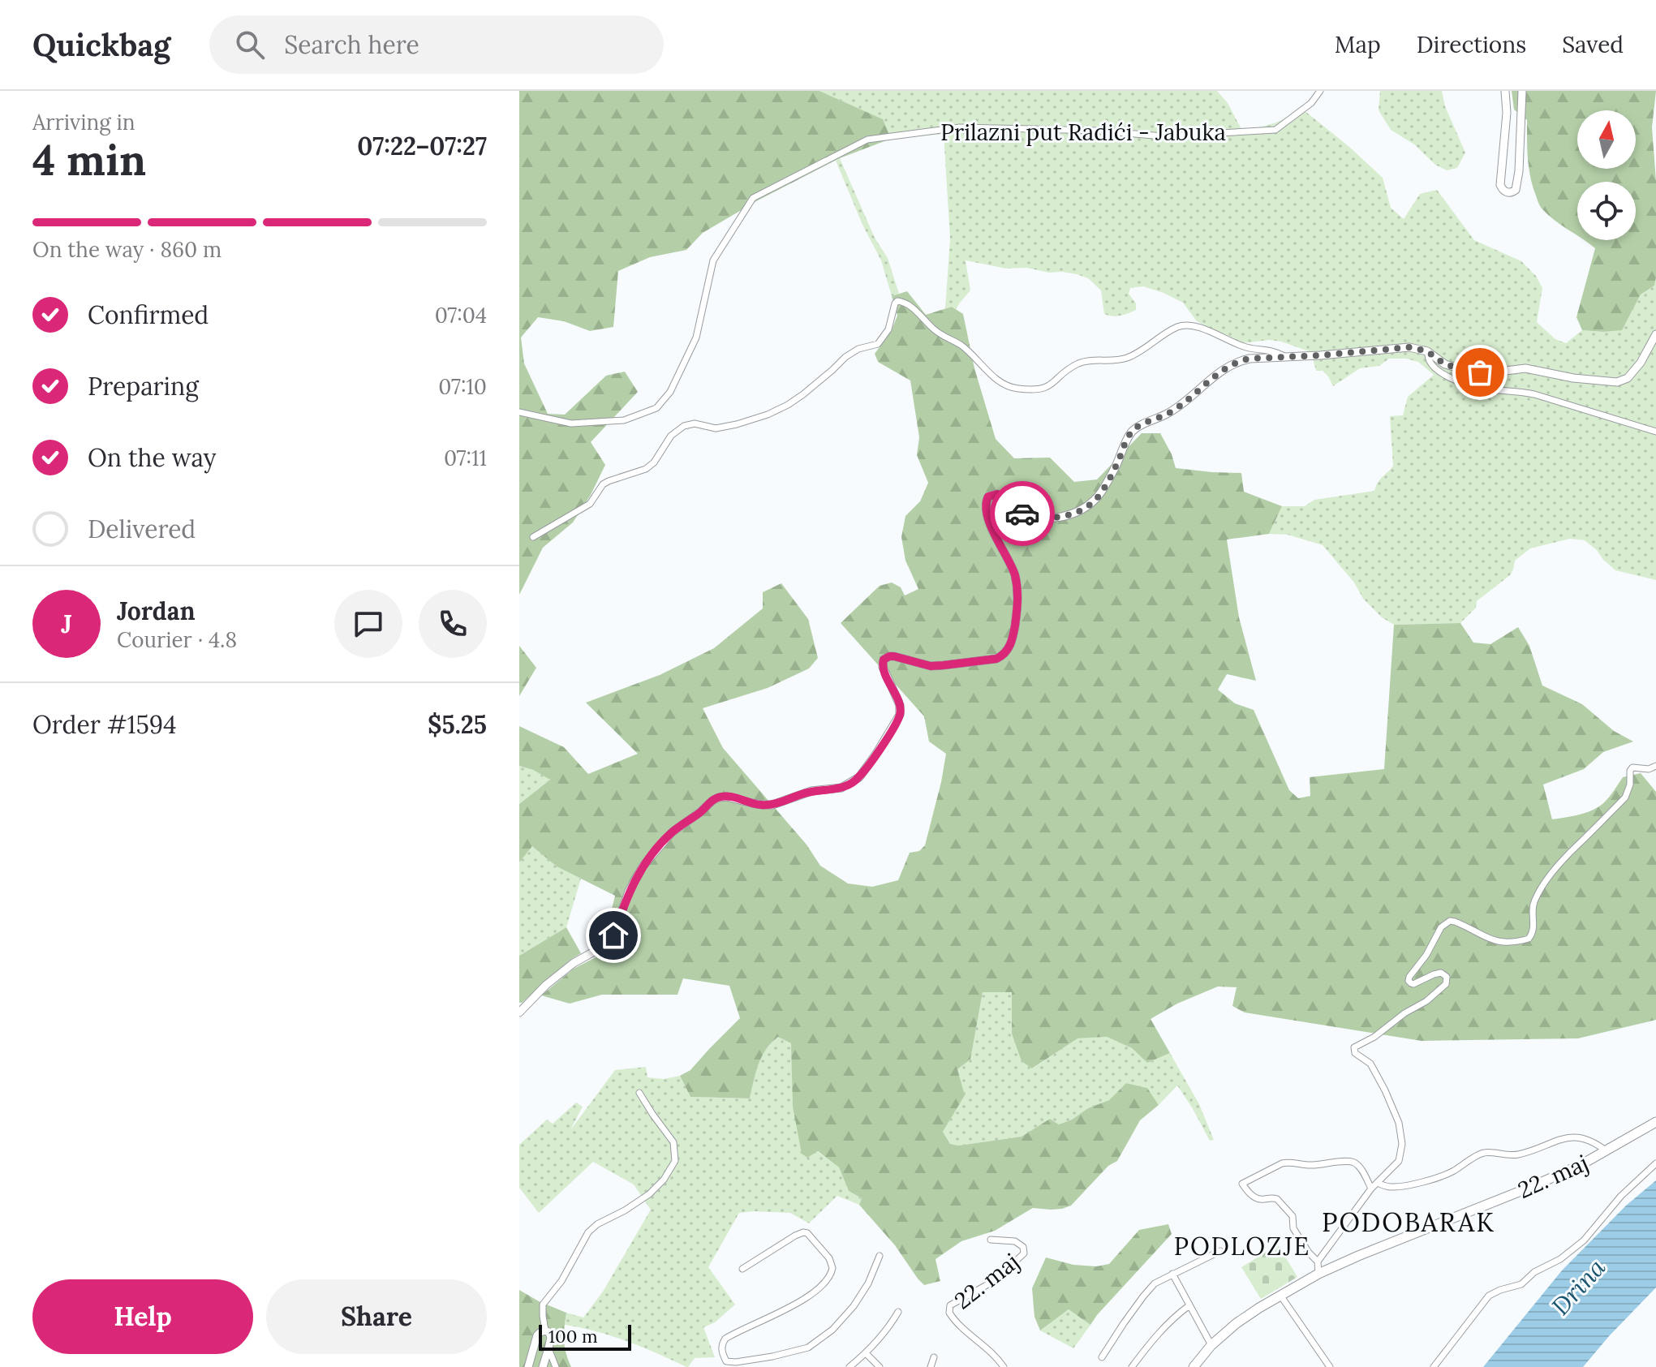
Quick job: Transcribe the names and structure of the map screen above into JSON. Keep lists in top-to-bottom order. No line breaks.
{"streets":{"main road":["22. maj"],"street":["Prilazni put Radići - Jabuka"]},"districts":["PODOBARAK","PODLOZJE"],"water":["Drina"],"scale_bar":"100 m","north":"top","page":{"header":"Quickbag","search":"Search here","nav":["Map","Directions","Saved"],"heading":["4 min","Arriving in","07:22–07:27"],"panel":["Jordan","Courier · 4.8","Order #1594","$5.25"],"bar":"On the way · 860 m","list":[["Confirmed","07:04"],["Preparing","07:10"],["On the way","07:11"],"Delivered"],"round":"J","buttons":["Help","Share"],"scale":"100 m"}}
